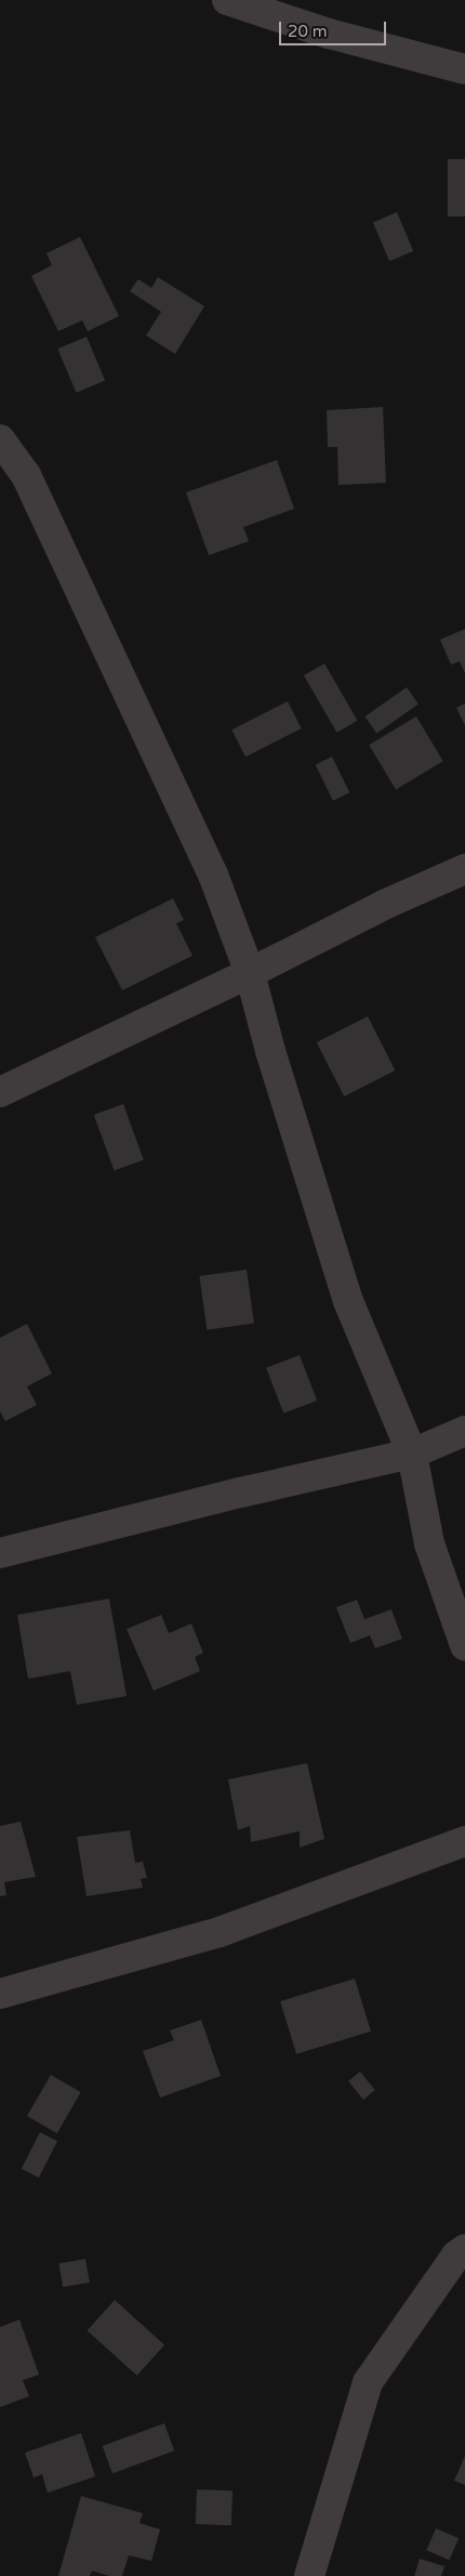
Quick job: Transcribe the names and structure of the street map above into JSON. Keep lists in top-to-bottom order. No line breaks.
{"scale_bar":"20 m"}
